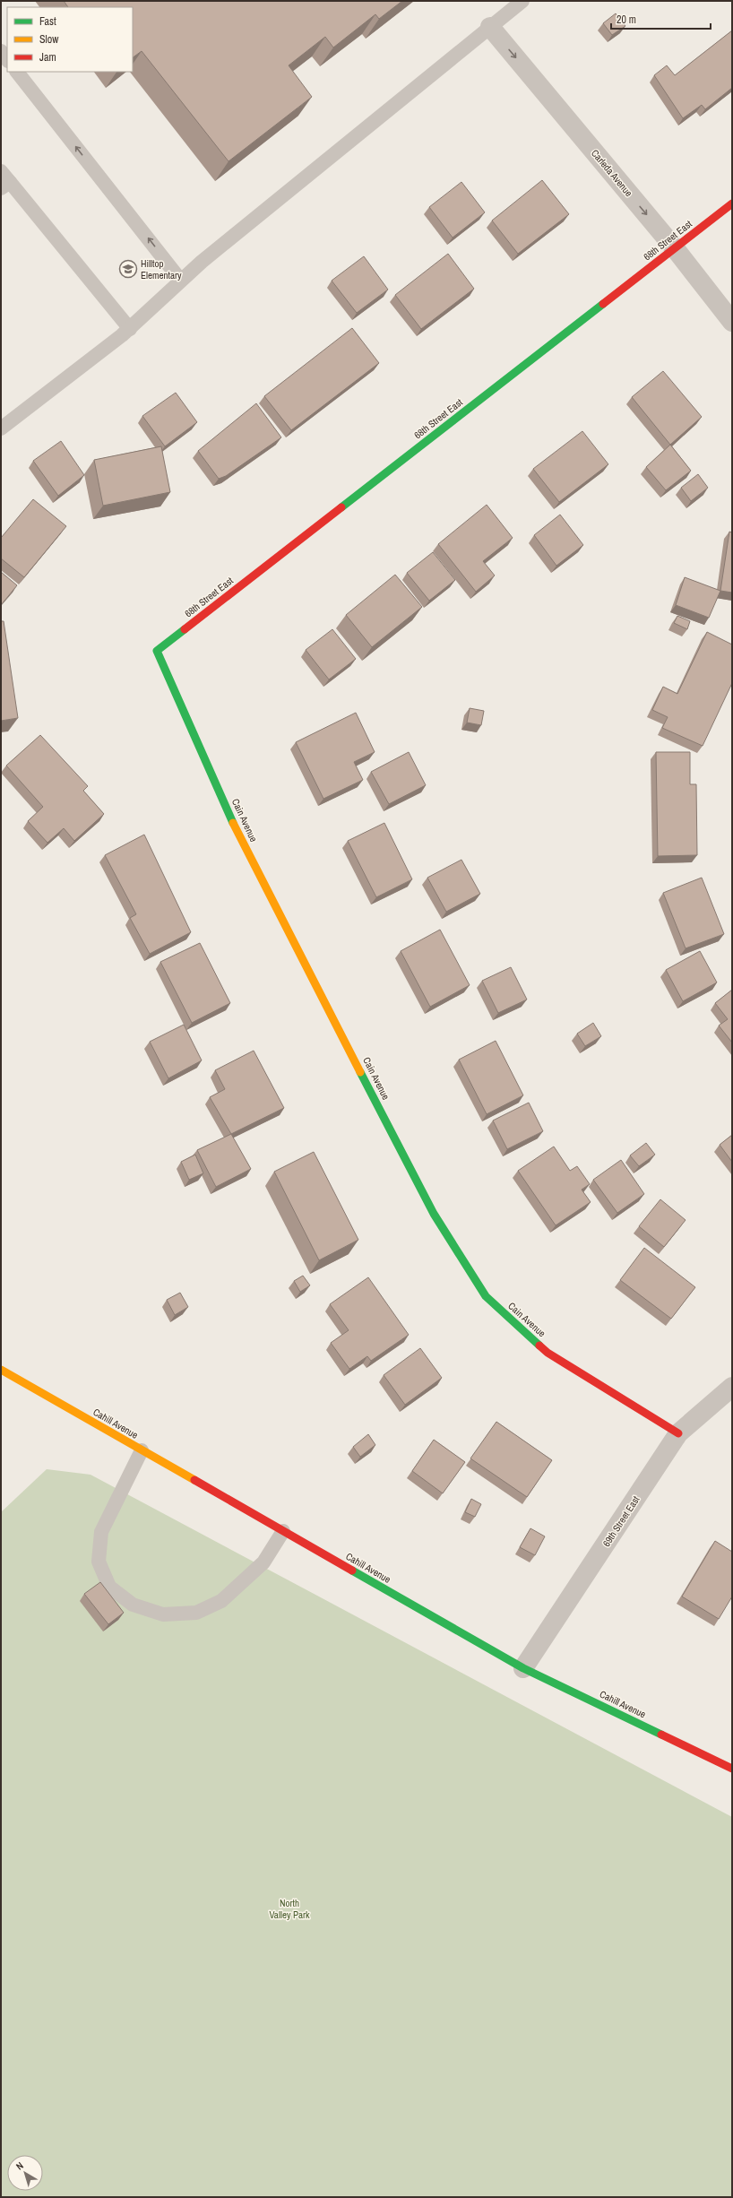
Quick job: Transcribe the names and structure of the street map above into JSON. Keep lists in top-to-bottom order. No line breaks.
{"streets":{"street":["Carleda Avenue","68th Street East","Cain Avenue","Cahill Avenue","69th Street East"]},"crossings":[["Carleda Avenue","68th Street East"],["68th Street East","Cain Avenue"],["Cain Avenue","69th Street East"],["Cahill Avenue","69th Street East"]],"one_way":["Carleda Avenue"],"parks":["North Valley Park"],"places":{"school or university":["Hilltop Elementary"]},"legend":["Fast","Slow","Jam"],"scale_bar":"20 m","north":"top left"}
